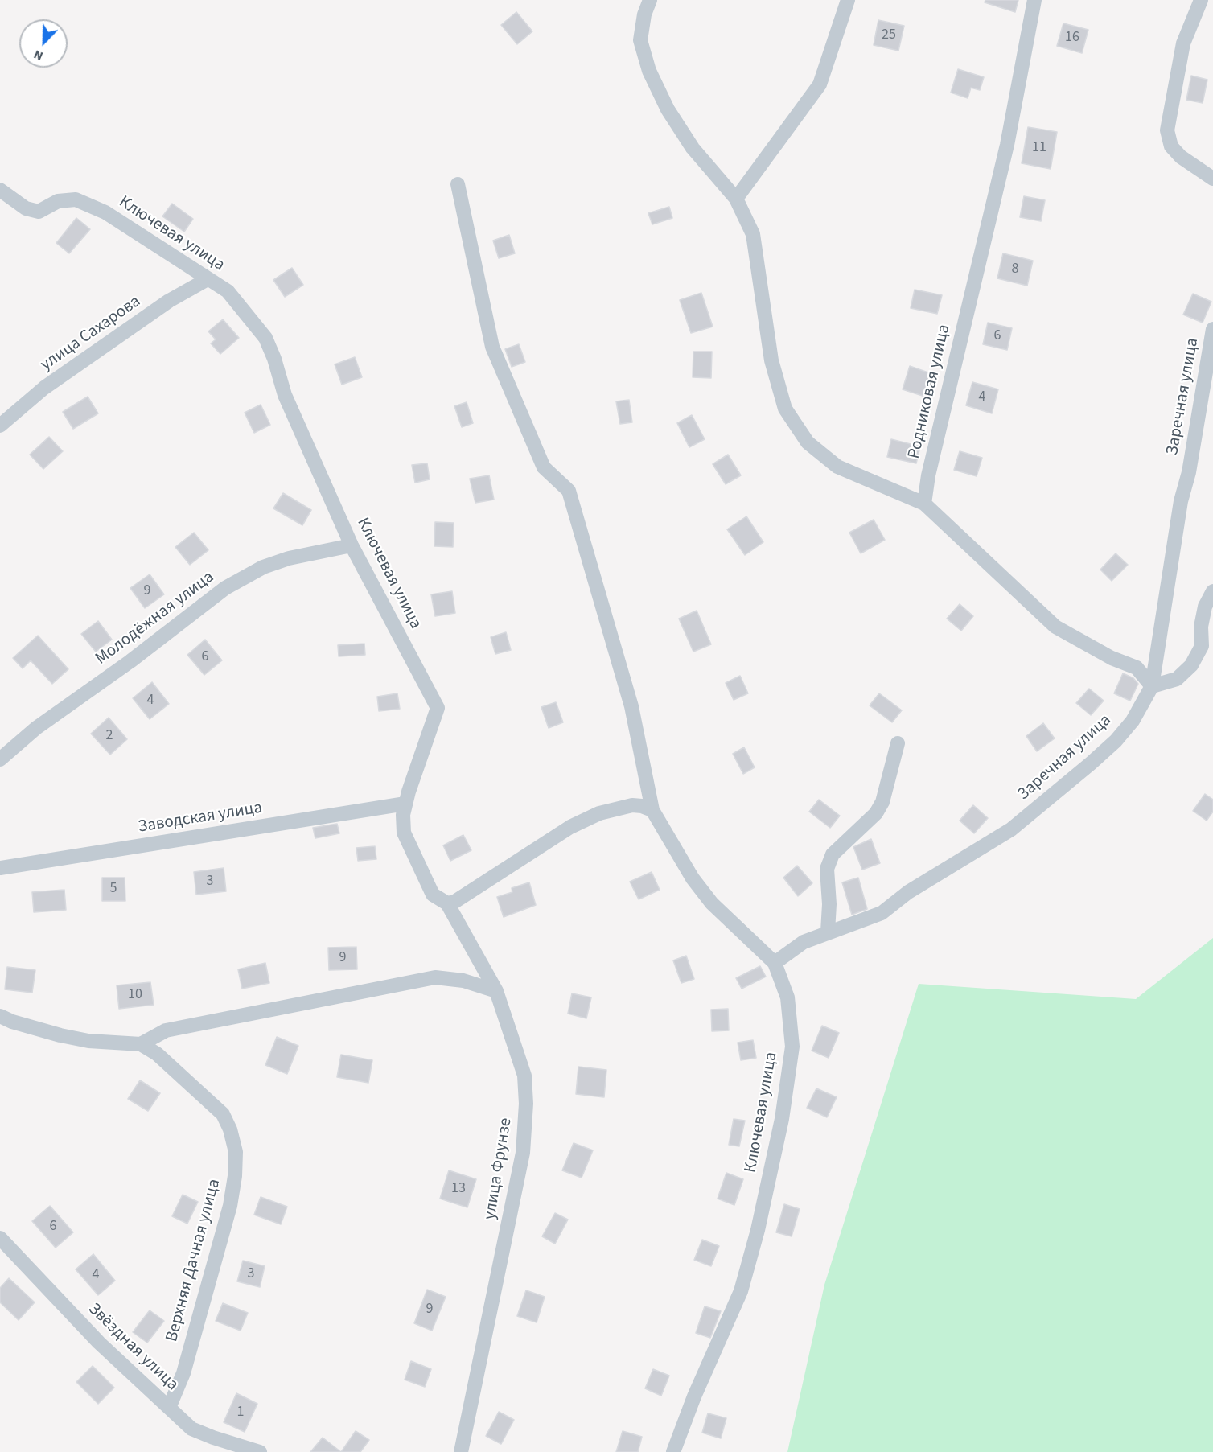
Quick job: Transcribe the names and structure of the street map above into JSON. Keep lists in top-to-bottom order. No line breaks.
{"streets":{"street":["Ключевая улица","улица Сахарова","Родниковая улица","Заречная улица","Молодёжная улица","Заводская улица","улица Фрунзе","Верхняя Дачная улица","Звёздная улица"]},"crossings":[["Ключевая улица","улица Сахарова"],["Ключевая улица","Заречная улица"],["Ключевая улица","Молодёжная улица"],["Ключевая улица","Заводская улица"],["Ключевая улица","улица Фрунзе"],["Верхняя Дачная улица","Звёздная улица"]],"house_numbers":["25","16","11","8","6","4","9","6","4","2","3","5","9","10","13","6","3","4","9","1"],"north":"bottom left"}
